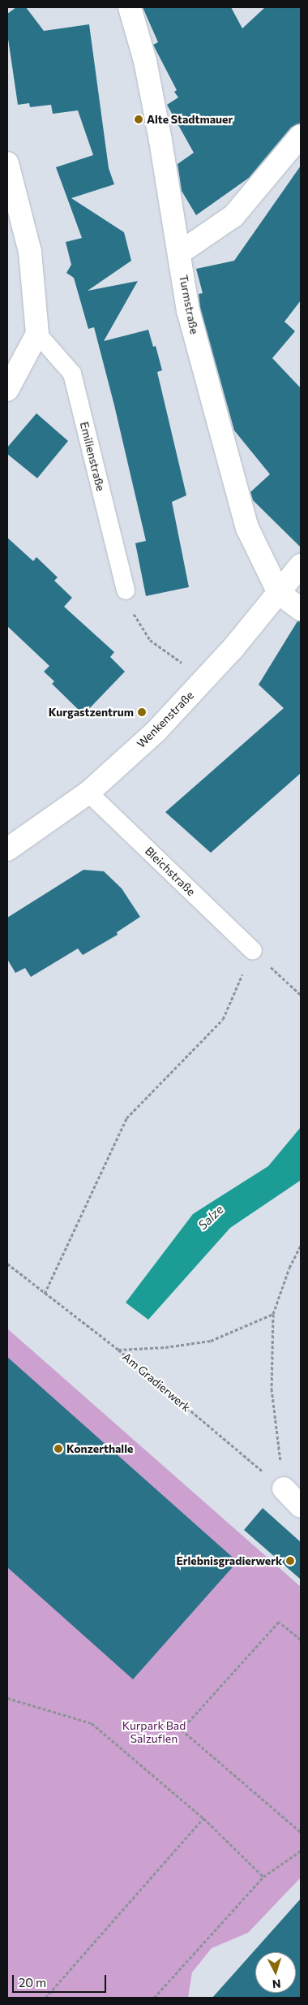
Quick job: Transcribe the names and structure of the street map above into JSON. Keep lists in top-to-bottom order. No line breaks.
{"streets":{"street":["Turmstraße","Wenkenstraße"],"lane":["Emilienstraße","Bleichstraße"],"path":["Am Gradierwerk"]},"crossings":[["Turmstraße","Wenkenstraße"],["Wenkenstraße","Bleichstraße"]],"water":["Salze"],"parks":["Kurpark Bad Salzuflen"],"places":["Alte Stadtmauer","Kurgastzentrum","Konzerthalle","Erlebnisgradierwerk"],"scale_bar":"20 m","north":"bottom"}
